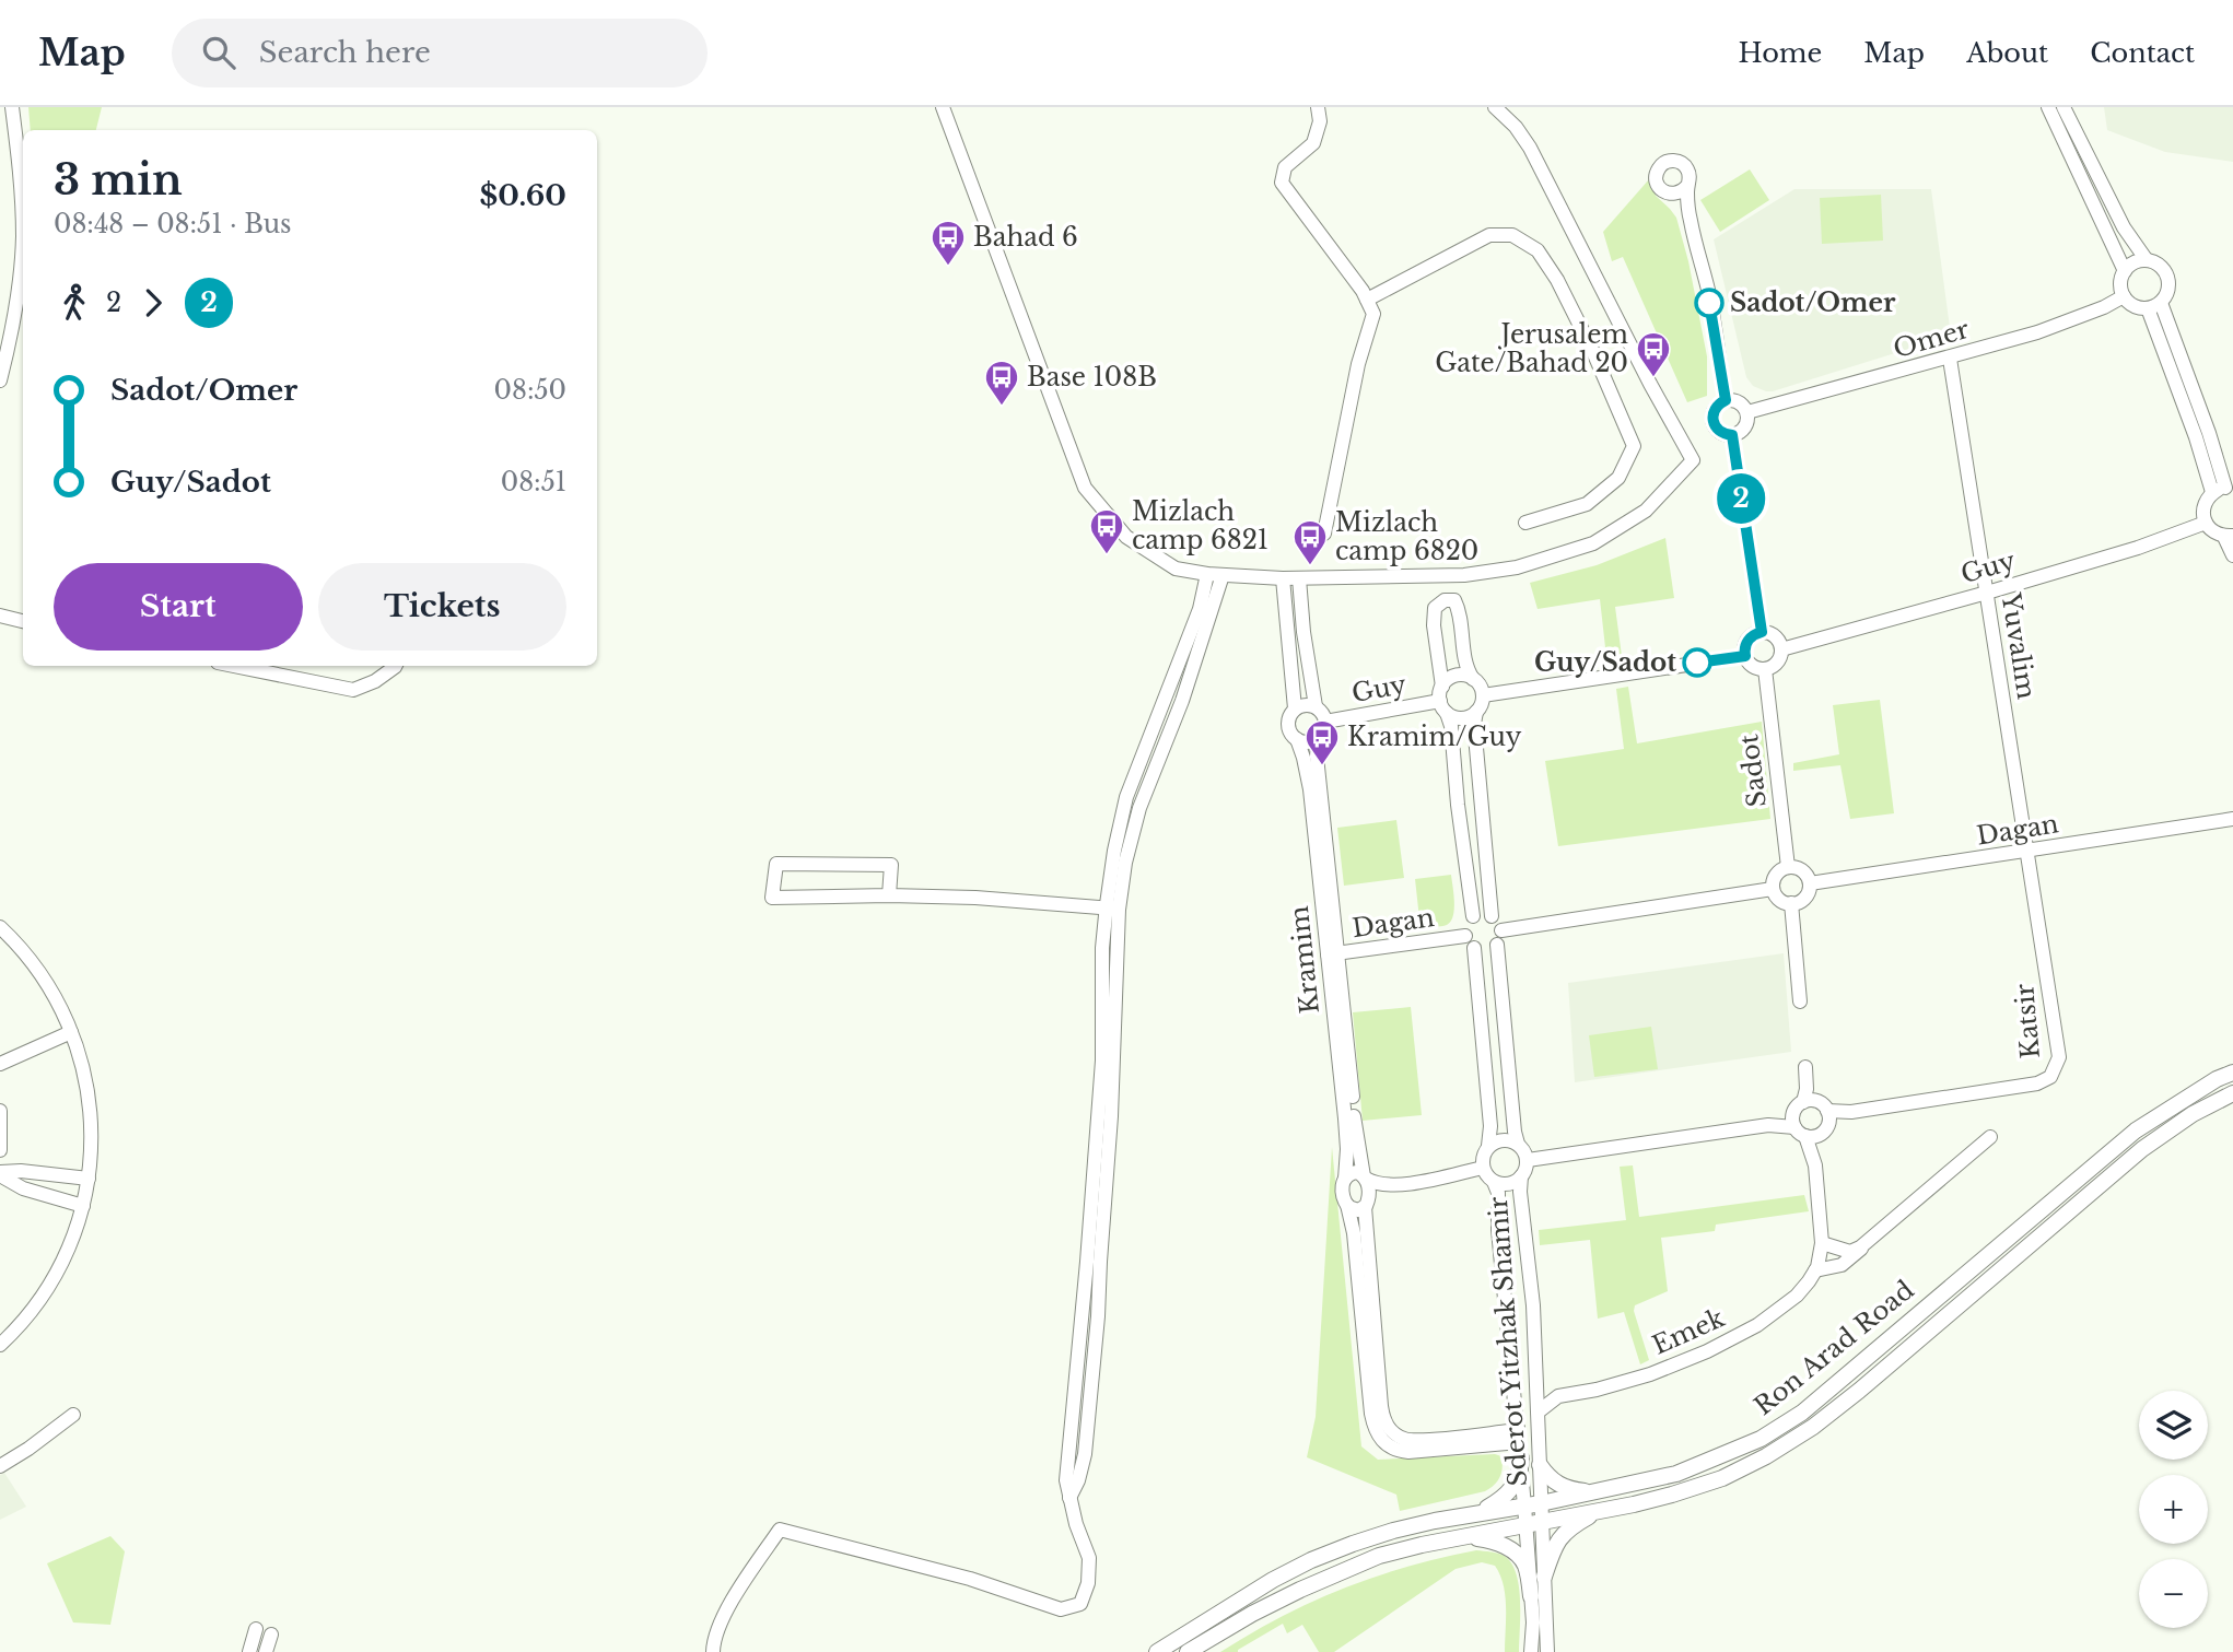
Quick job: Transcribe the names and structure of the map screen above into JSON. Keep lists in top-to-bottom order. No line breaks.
{"streets":{"main road":["Ron Arad Road"],"street":["Omer","Guy","Yuvalim","Sadot","Dagan","Kramim","Katsir","Emek","Sderot Yitzhak Shamir"]},"crossings":[["Omer","Yuvalim"],["Guy","Yuvalim"],["Guy","Sadot"],["Guy","Kramim"],["Yuvalim","Dagan"],["Yuvalim","Katsir"],["Sadot","Dagan"],["Dagan","Kramim"],["Dagan","Katsir"],["Katsir","Emek"],["Katsir","Sderot Yitzhak Shamir"],["Sderot Yitzhak Shamir","Ron Arad Road"]],"places":{"bus stop":["Bahad 6","Jerusalem Gate/Bahad 20","Base 108B","Mizlach camp 6821","Mizlach camp 6820","Kramim/Guy"],"other":["Sadot/Omer","Guy/Sadot"]},"lines":["bus line 2"],"page":{"header":"Map","search":"Search here","nav":["Home","Map","About","Contact"],"on_map":"2","heading":["3 min","08:48 – 08:51 · Bus","$0.60"],"legs":["2","2"],"list":[{"name":"Sadot/Omer","value":"08:50"},{"name":"Guy/Sadot","value":"08:51"}],"buttons":["Start","Tickets"],"map_buttons":["+","−"]}}
